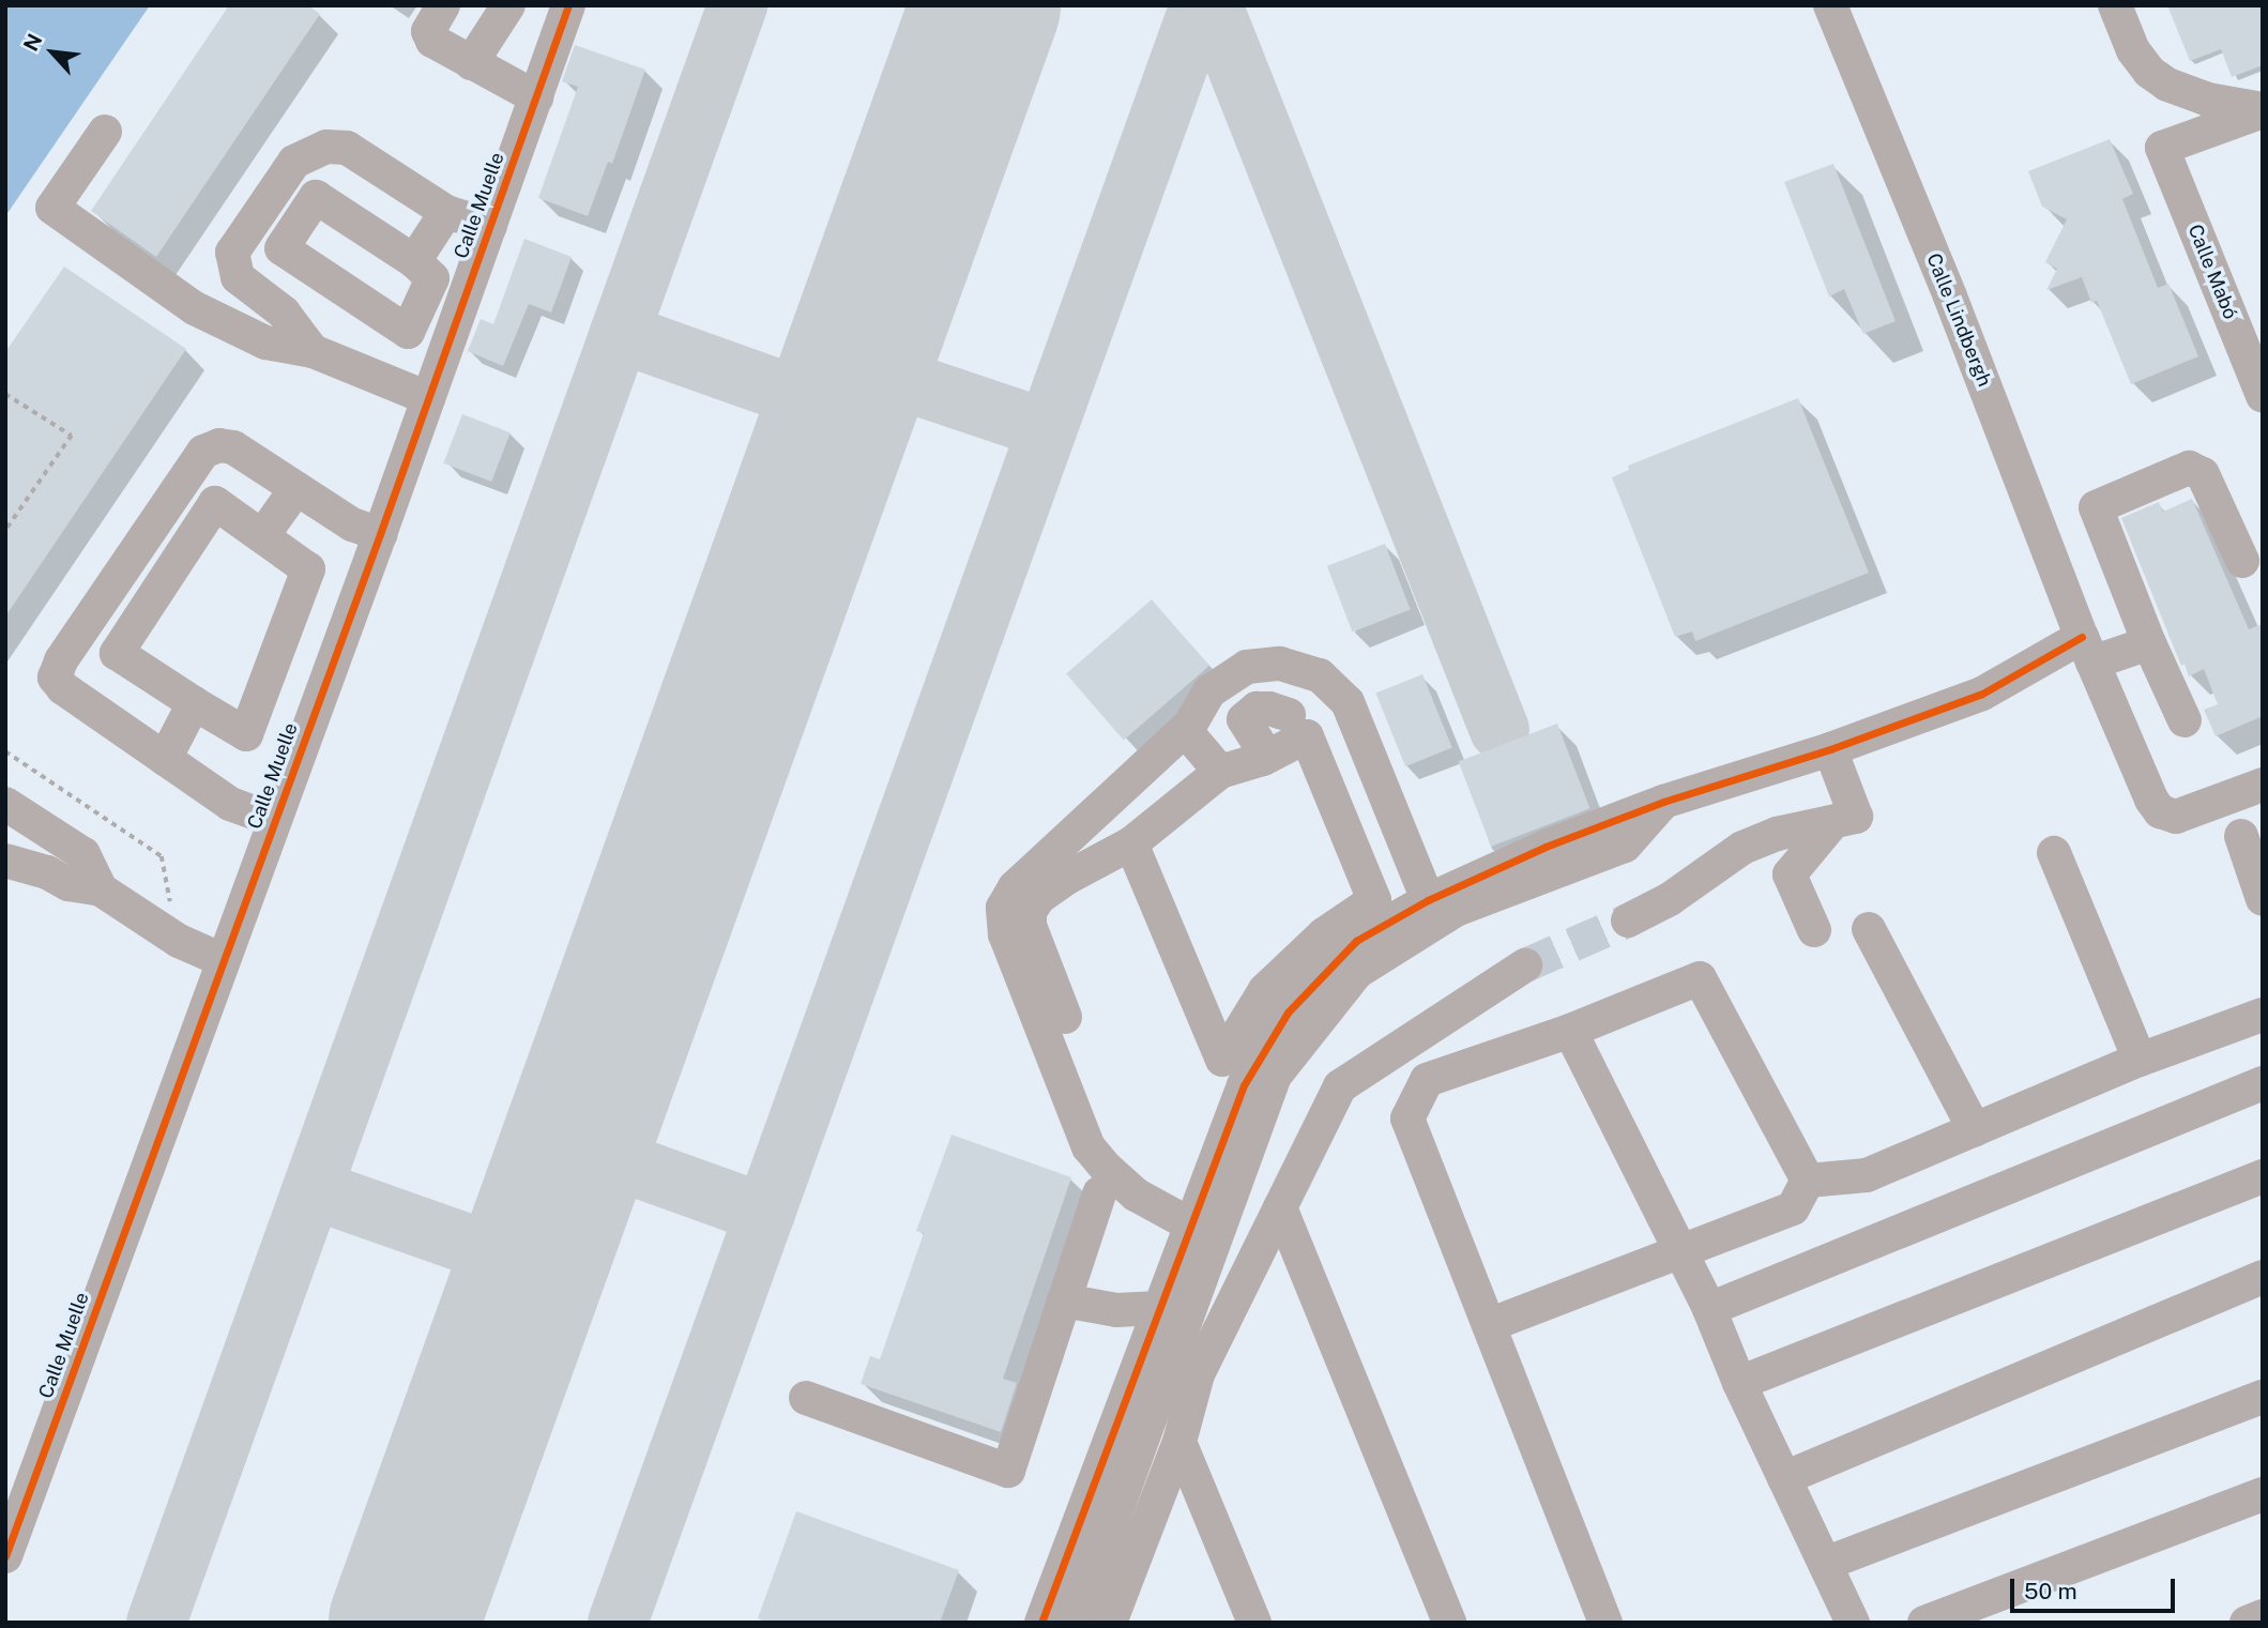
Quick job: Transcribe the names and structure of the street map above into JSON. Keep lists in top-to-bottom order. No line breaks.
{"streets":{"street":["Calle Muelle","Calle Mabó","Calle Lindbergh"]},"scale_bar":"50 m","north":"top left"}
